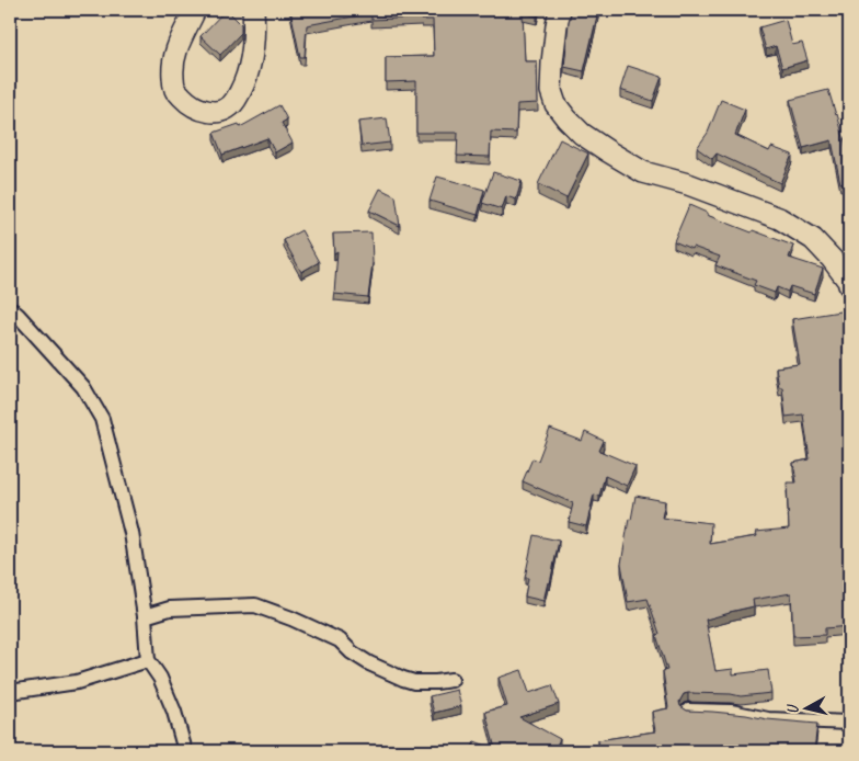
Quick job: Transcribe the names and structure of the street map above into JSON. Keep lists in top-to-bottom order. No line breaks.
{"north":"left"}
